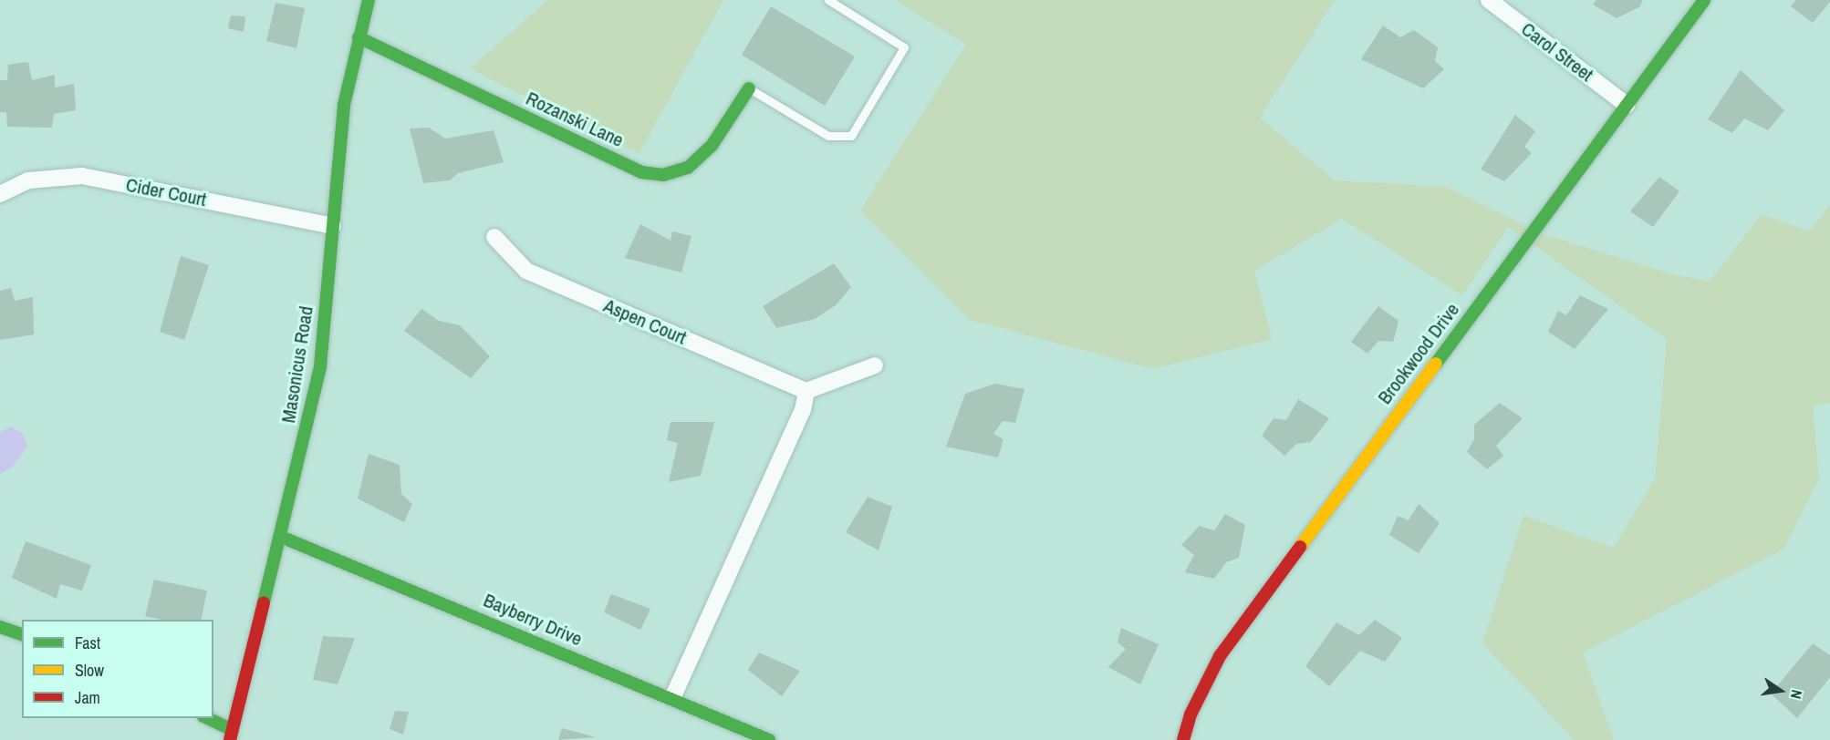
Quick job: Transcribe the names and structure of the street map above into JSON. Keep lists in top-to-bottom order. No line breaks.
{"streets":{"street":["Carol Street","Rozanski Lane","Cider Court","Aspen Court","Brookwood Drive","Masonicus Road","Bayberry Drive"]},"crossings":[["Carol Street","Brookwood Drive"],["Rozanski Lane","Masonicus Road"],["Cider Court","Masonicus Road"],["Masonicus Road","Bayberry Drive"]],"legend":["Fast","Slow","Jam"],"north":"right"}
